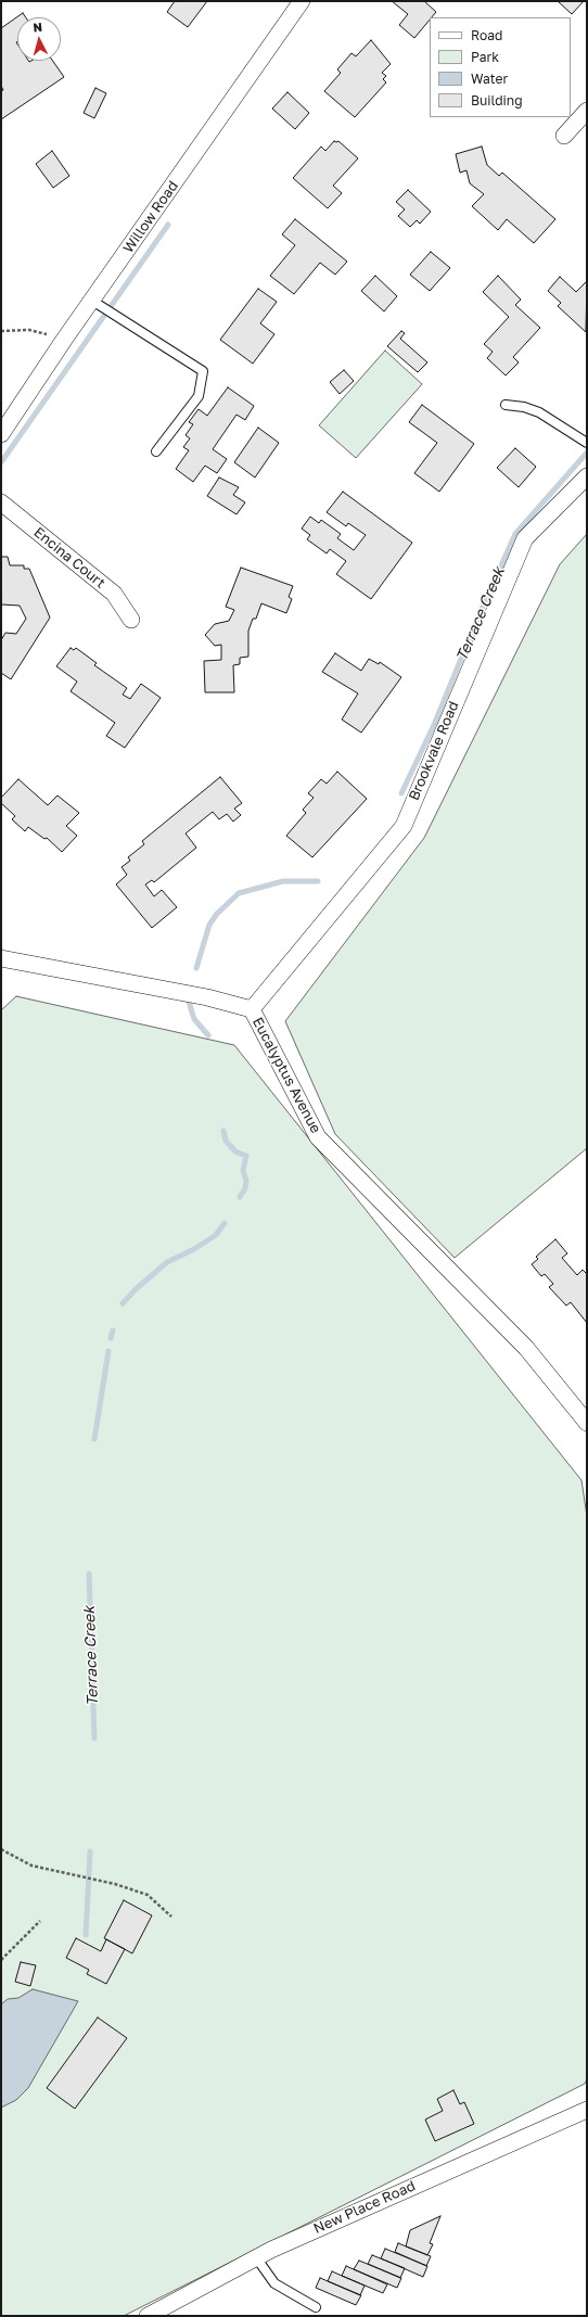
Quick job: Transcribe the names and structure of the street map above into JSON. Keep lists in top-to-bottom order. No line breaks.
{"streets":{"street":["Willow Road","Encina Court","Brookvale Road","Eucalyptus Avenue","New Place Road"]},"crossings":[["Brookvale Road","Eucalyptus Avenue"]],"water":["Terrace Creek"],"legend":["Road","Park","Water","Building"],"north":"top"}
